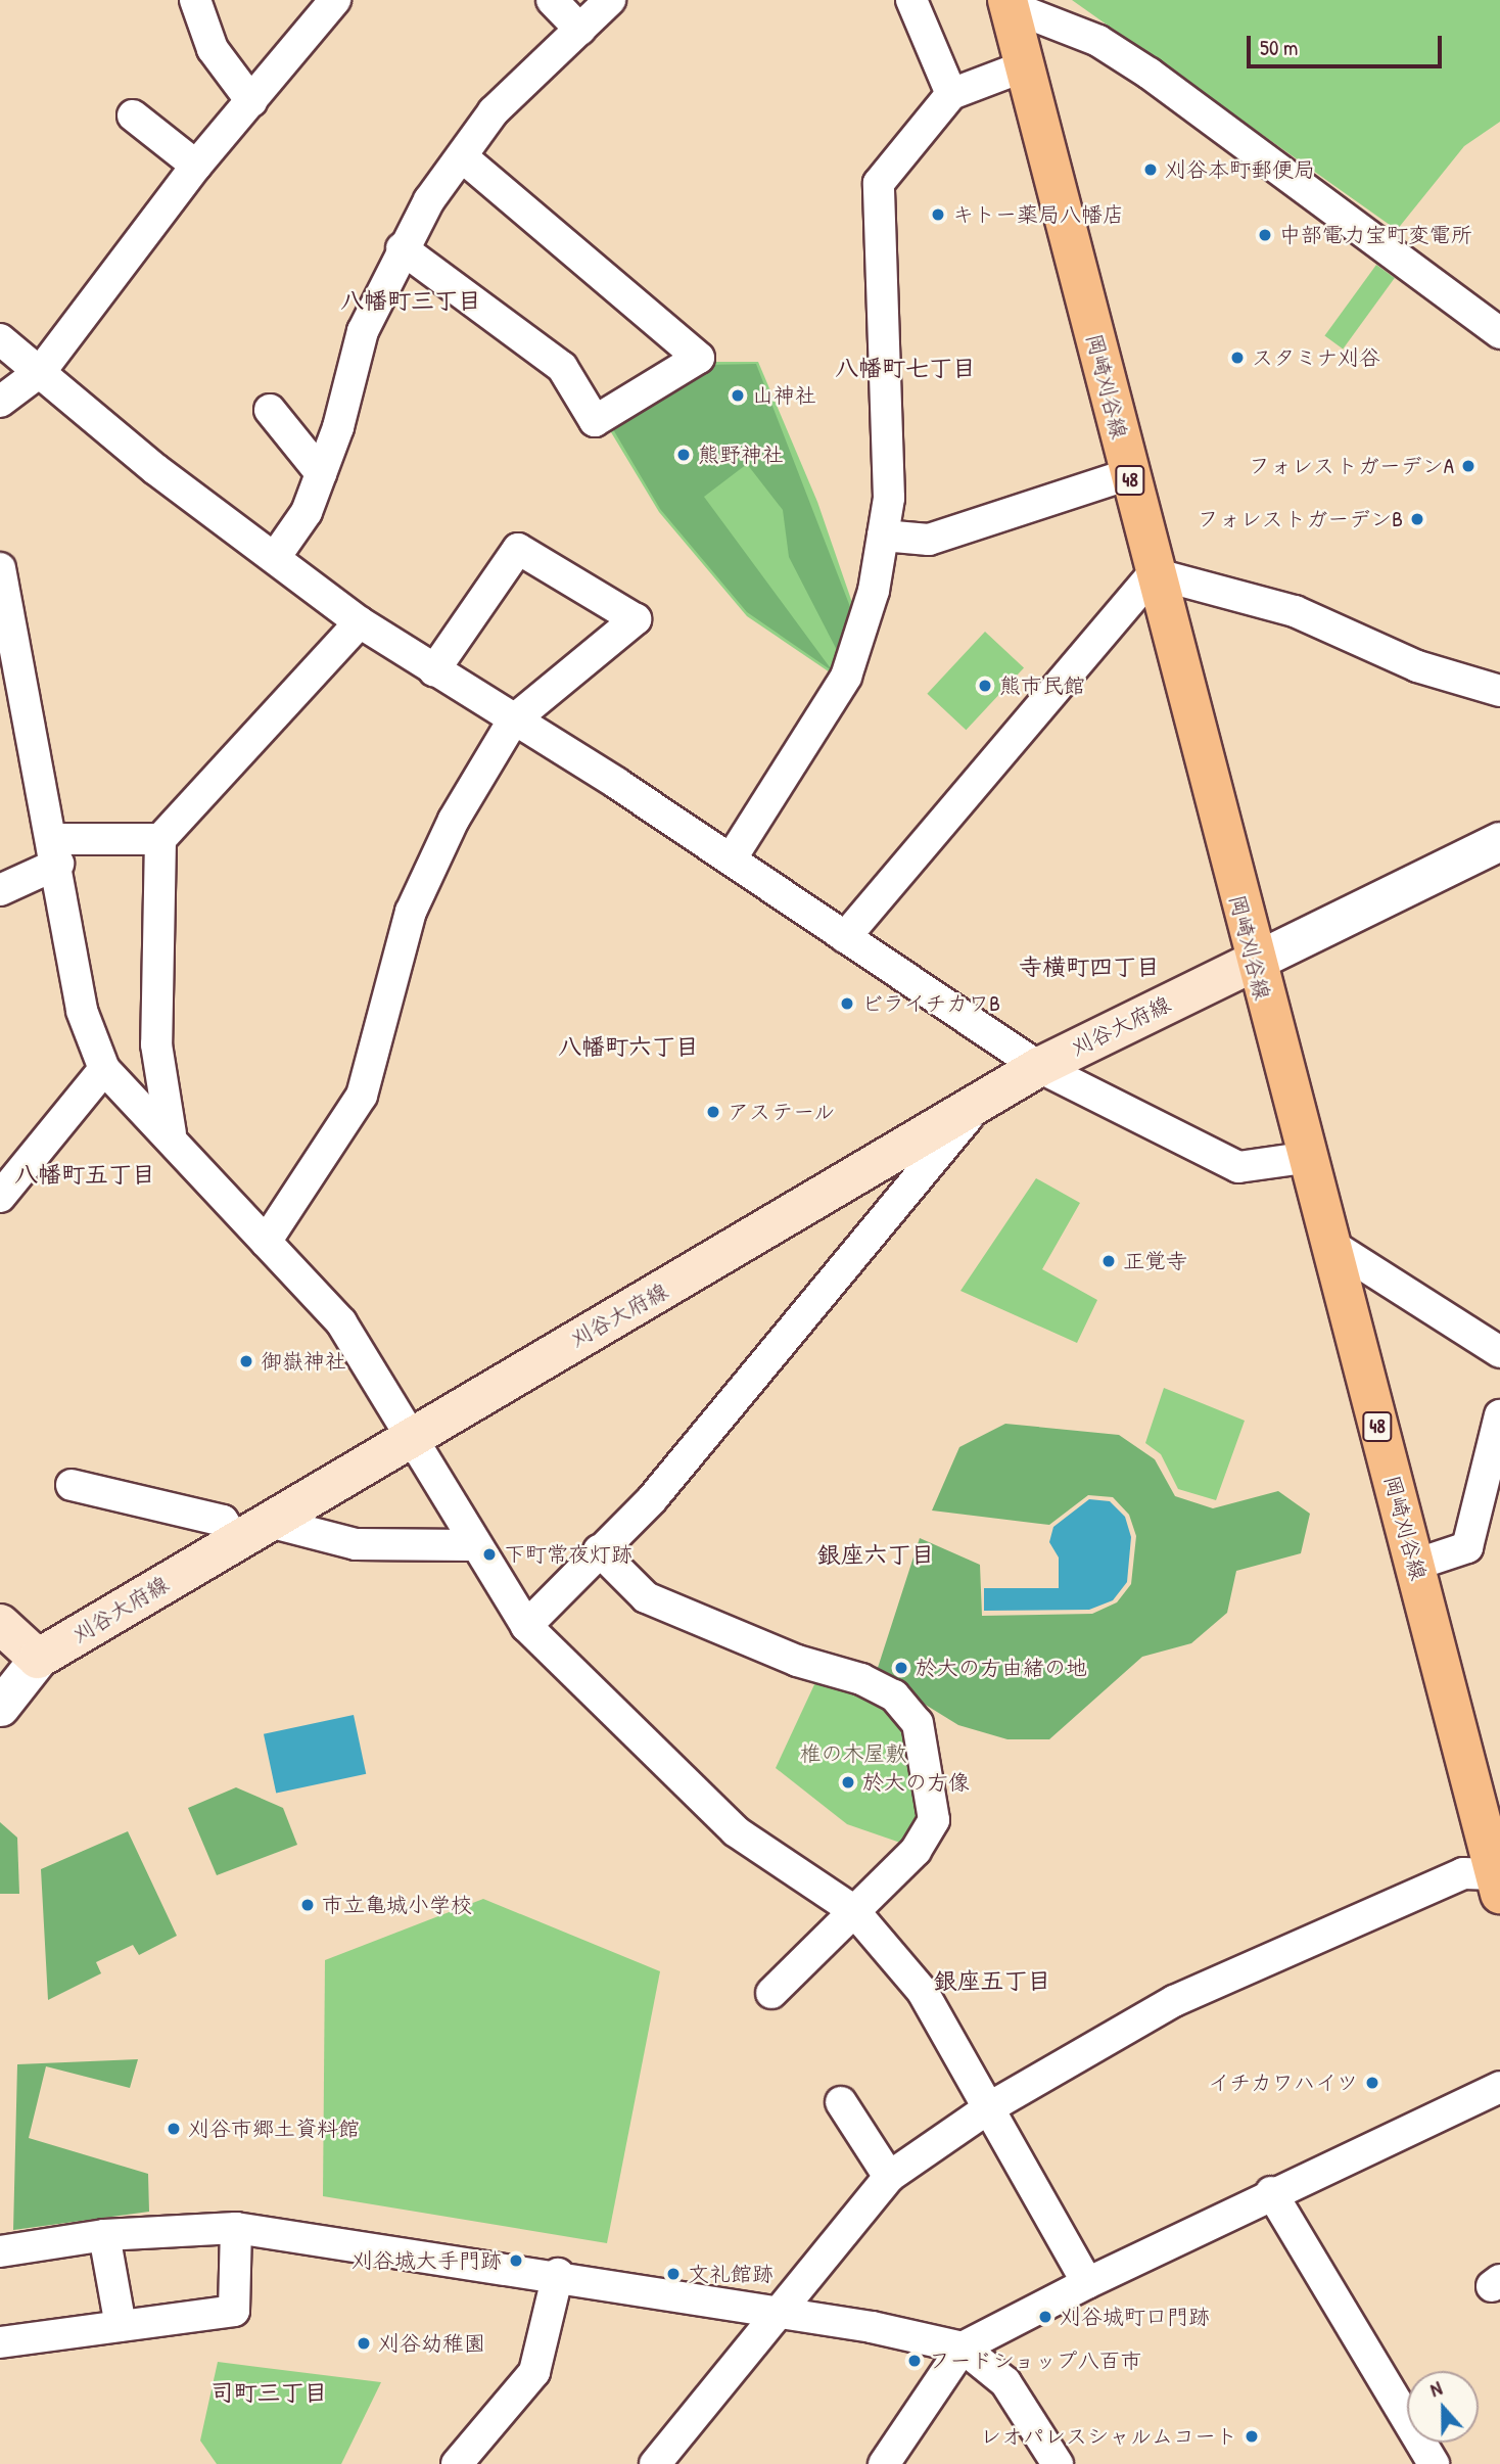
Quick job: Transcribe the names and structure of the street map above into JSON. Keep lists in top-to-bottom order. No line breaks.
{"streets":{"main road":["岡崎刈谷線","48","刈谷大府線"]},"crossings":[["岡崎刈谷線","刈谷大府線"]],"districts":["八幡町三丁目","八幡町七丁目","寺横町四丁目","八幡町六丁目","八幡町五丁目","銀座六丁目","銀座五丁目","司町三丁目"],"parks":["椎の木屋敷"],"places":["刈谷本町郵便局","キトー薬局八幡店","中部電力宝町変電所","スタミナ刈谷","山神社","熊野神社","フォレストガーデンA","フォレストガーデンB","熊市民館","ビライチカワB","アステール","正覚寺","御嶽神社","下町常夜灯跡","於大の方由緒の地","於大の方像","市立亀城小学校","イチカワハイツ","刈谷市郷土資料館","刈谷城大手門跡","文礼館跡","刈谷城町口門跡","刈谷幼稚園","フードショップ八百市","レオパレスシャルムコート"],"scale_bar":"50 m","north":"top"}
